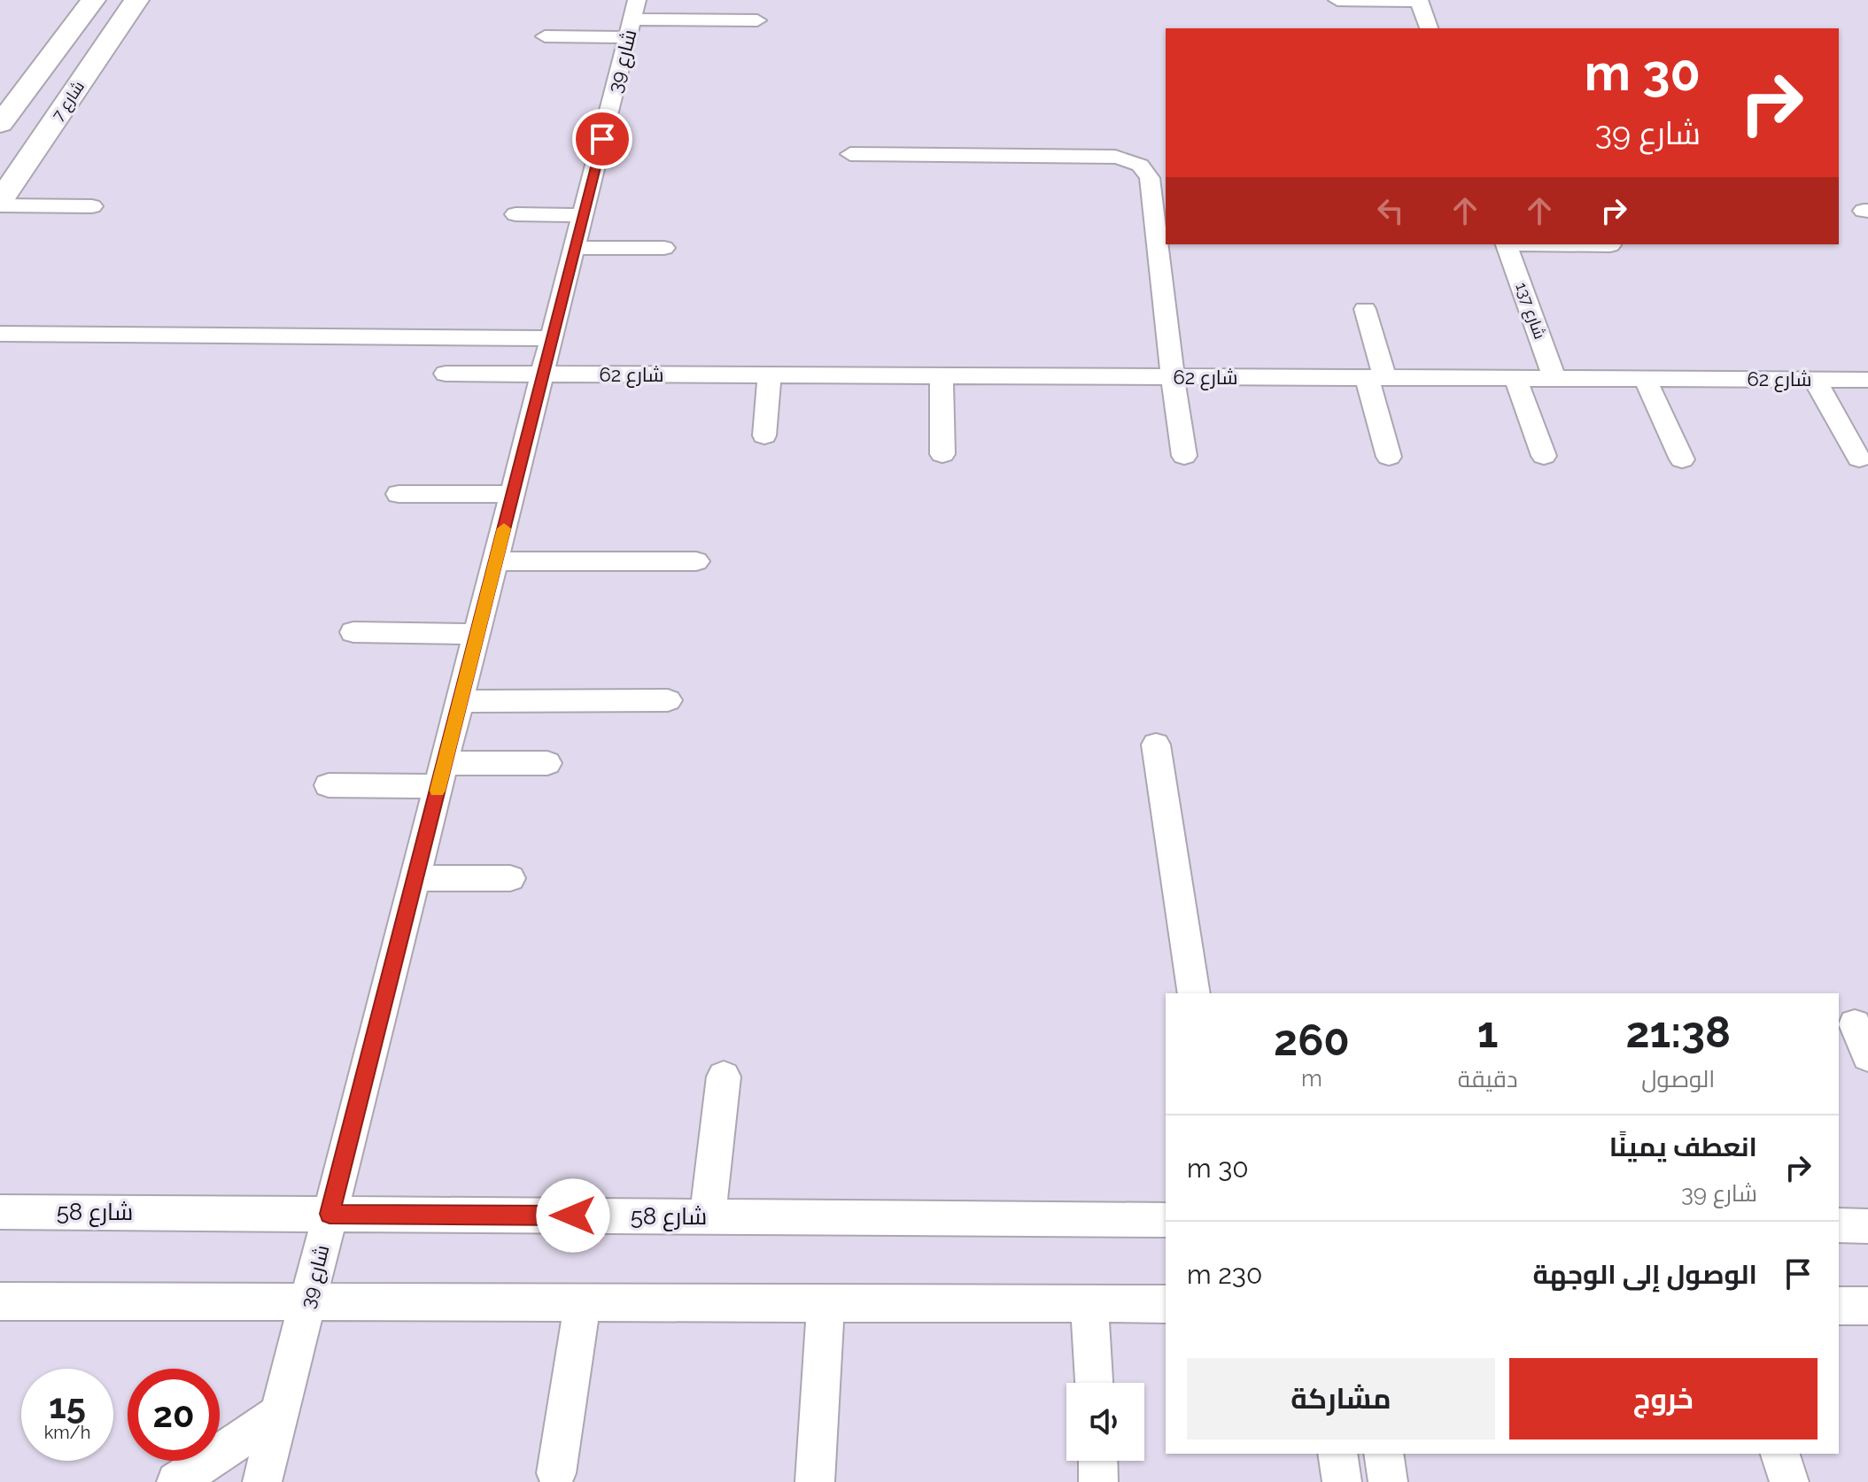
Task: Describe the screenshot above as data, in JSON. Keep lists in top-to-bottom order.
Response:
{
  "streets": {
    "street": ["شارع 7"],
    "lane": [
      "شارع 39",
      "شارع 137",
      "شارع 62",
      "شارع 58"
    ]
  },
  "crossings": [
    ["شارع 39", "شارع 62"],
    ["شارع 39", "شارع 58"],
    ["شارع 137", "شارع 62"]
  ],
  "page": {
    "turn": ["30 m", "شارع 39"],
    "eta": [
      "21:38",
      "الوصول",
      "1",
      "دقيقة",
      "260",
      "m"
    ],
    "list": [
      {
        "name": "انعطف يمينًا",
        "note": "شارع 39",
        "value": "30 m"
      },
      {
        "name": "الوصول إلى الوجهة",
        "value": "230 m"
      }
    ],
    "buttons": ["خروج", "مشاركة"],
    "speed": "15 km/h",
    "limit": "20"
  }
}
